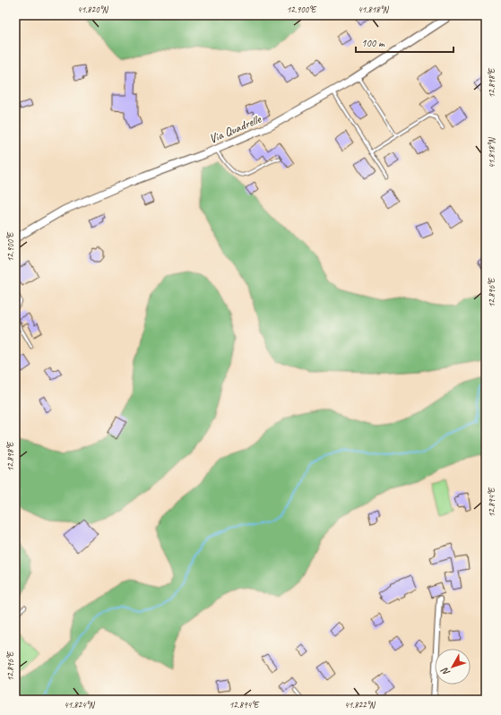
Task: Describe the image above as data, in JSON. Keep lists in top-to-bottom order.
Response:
{
  "streets": {
    "street": ["Via Quadrelle"]
  },
  "scale_bar": "100 m",
  "north": "bottom left",
  "coordinates": [
    "41.820°N",
    "12.900°E",
    "41.818°N",
    "12.898°E",
    "12.896°E",
    "12.894°E",
    "41.824°N",
    "41.822°N"
  ]
}
